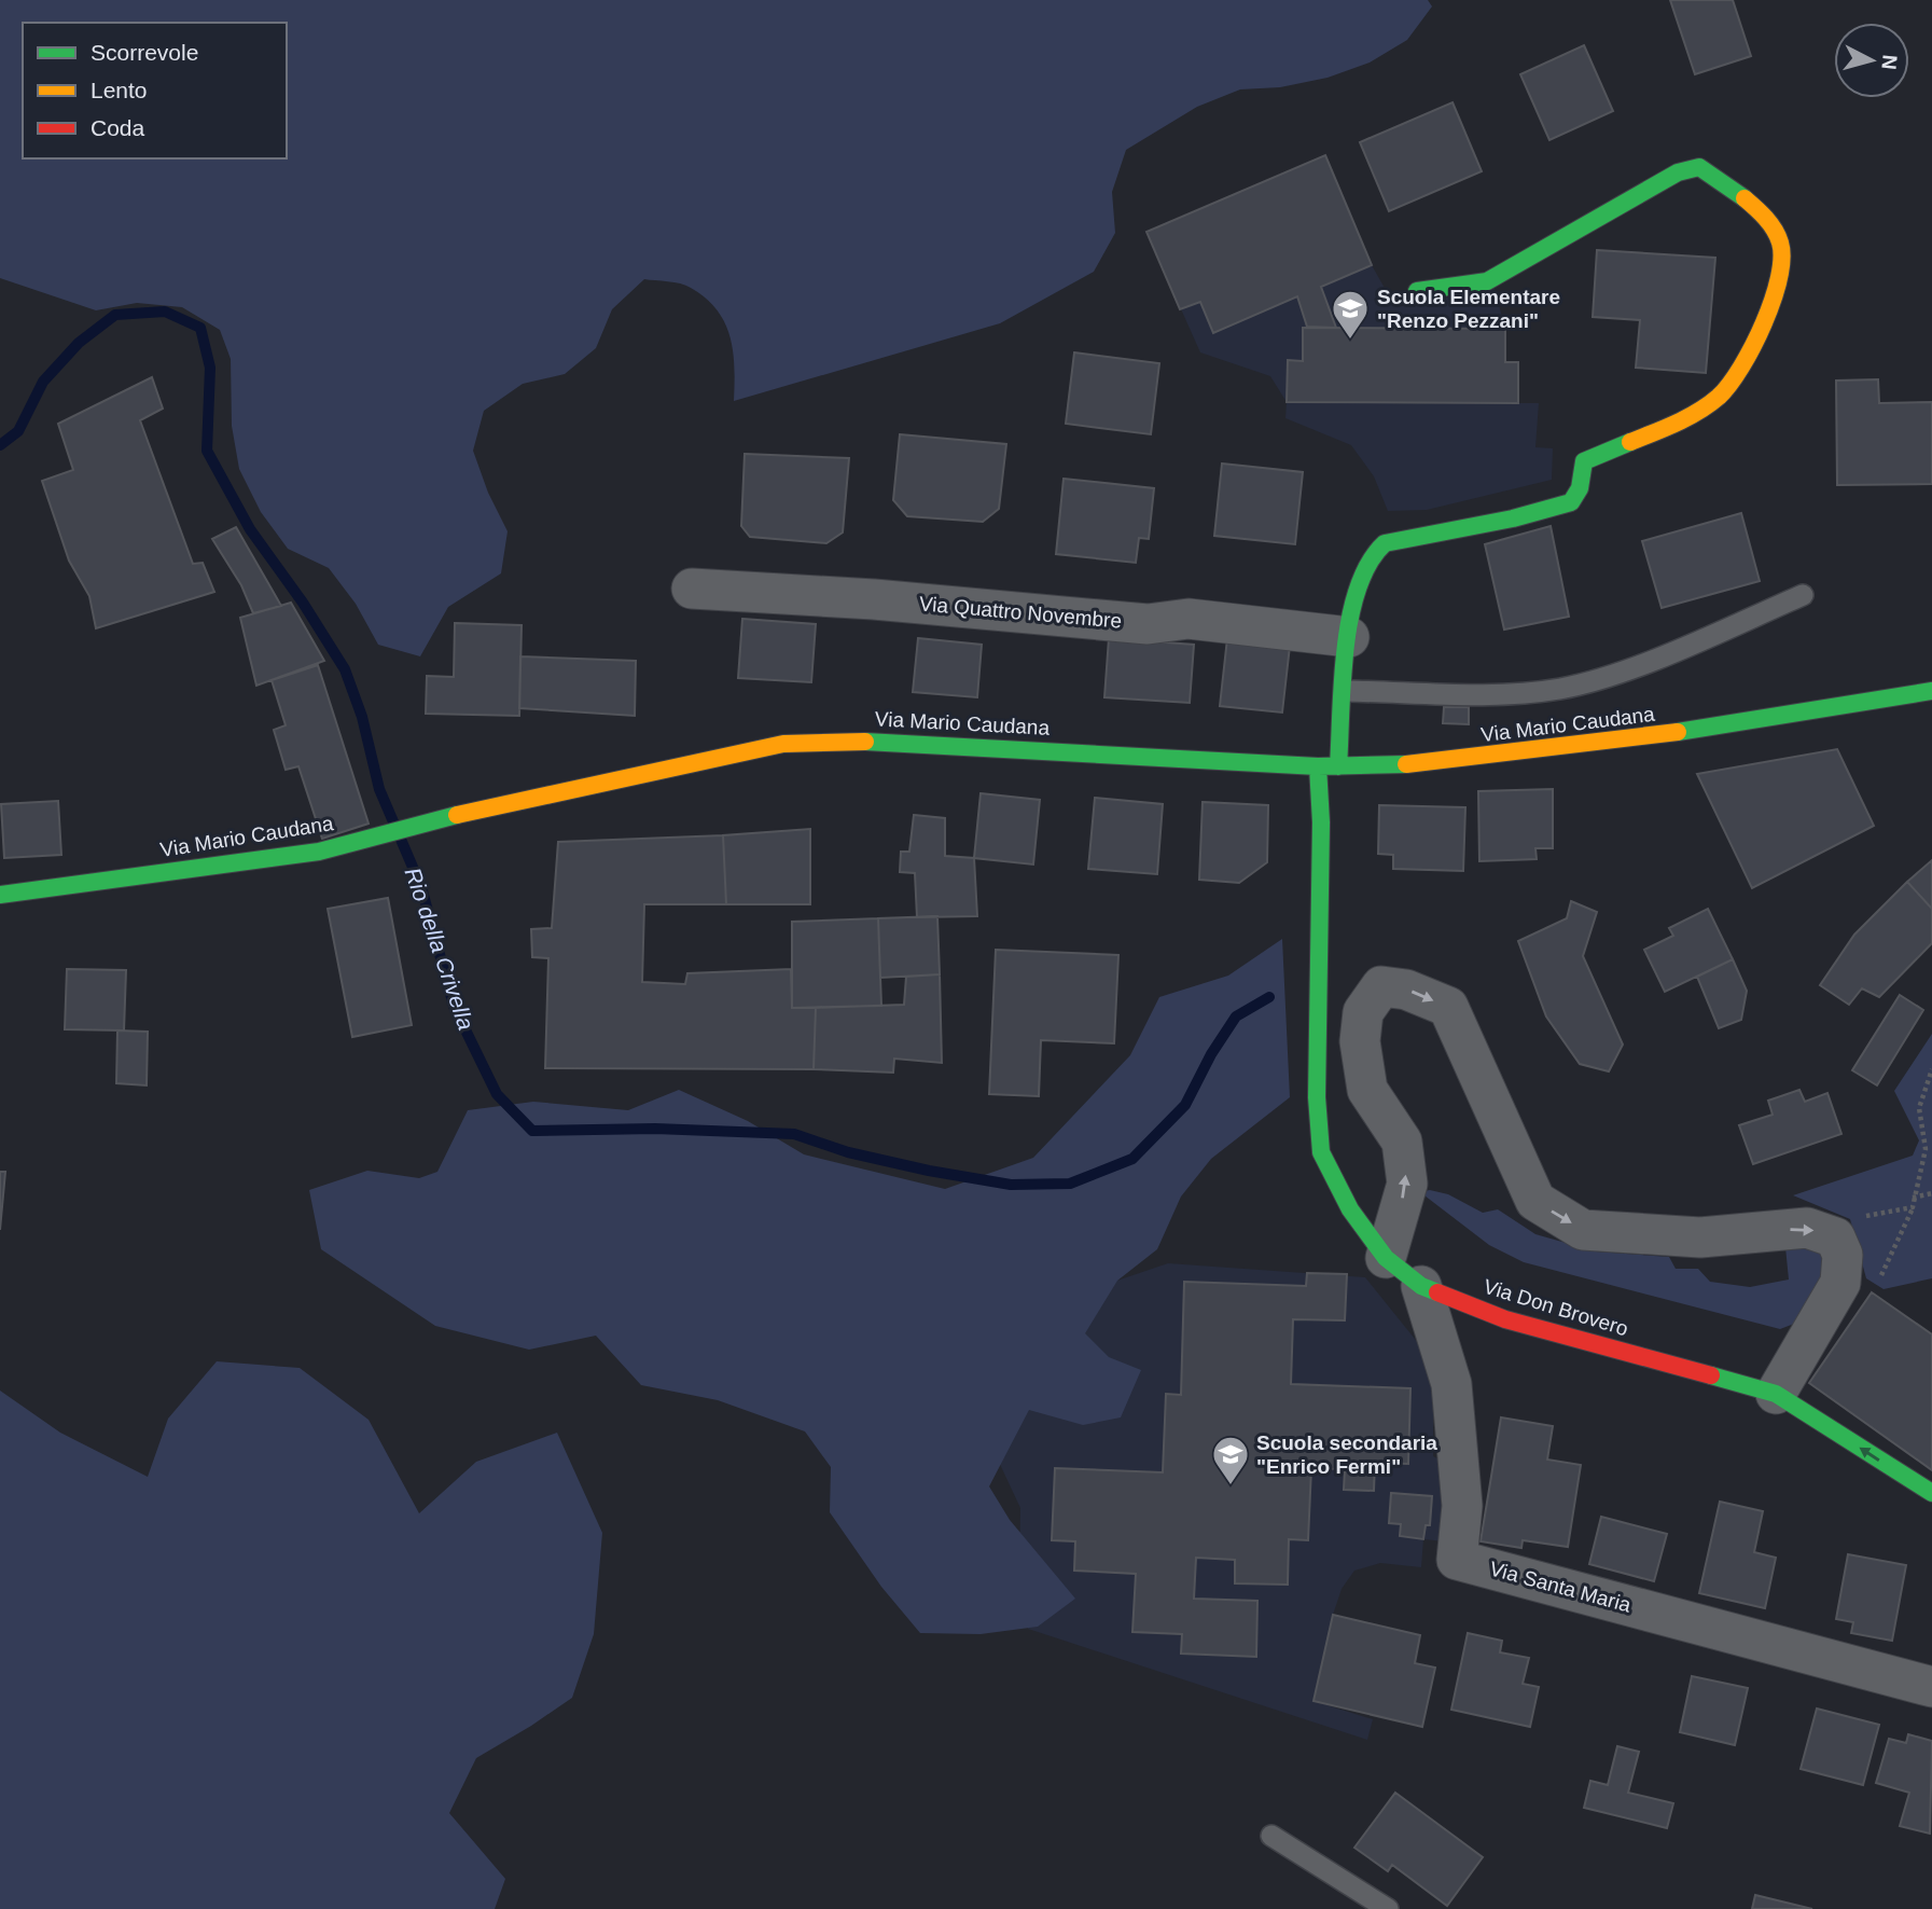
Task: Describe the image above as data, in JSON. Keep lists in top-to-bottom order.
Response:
{
  "streets": {
    "street": [
      "Via Quattro Novembre",
      "Via Mario Caudana",
      "Via Don Brovero",
      "Via Santa Maria"
    ]
  },
  "crossings": [
    ["Via Mario Caudana", "Via Don Brovero"],
    ["Via Don Brovero", "Via Santa Maria"]
  ],
  "water": ["Rio della Crivella"],
  "places": {
    "school or university": ["Scuola Elementare \"Renzo Pezzani\"", "Scuola secondaria \"Enrico Fermi\""]
  },
  "legend": ["Scorrevole", "Lento", "Coda"],
  "north": "right"
}
